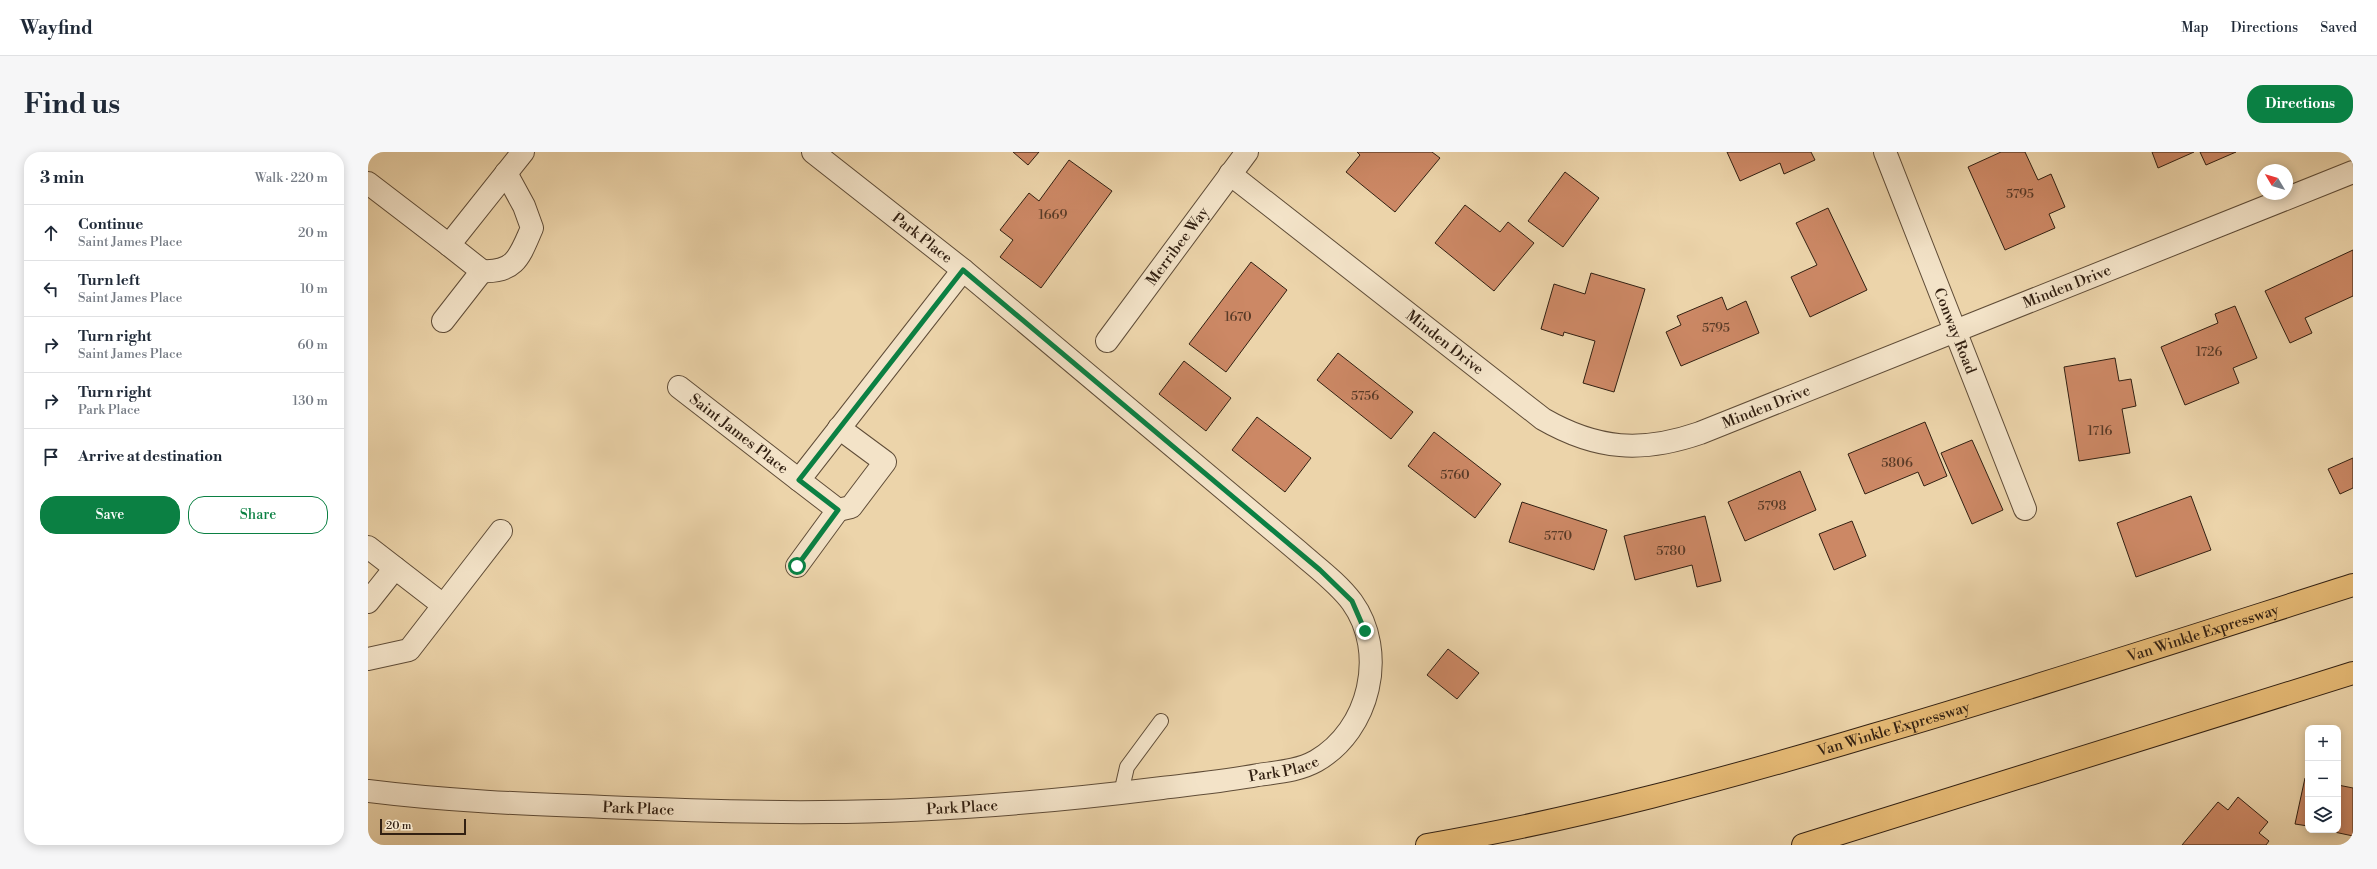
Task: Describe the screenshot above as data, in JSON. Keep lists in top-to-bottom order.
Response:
{
  "streets": {
    "main road": ["Van Winkle Expressway"],
    "street": [
      "Park Place",
      "Merribee Way",
      "Minden Drive",
      "Conway Road",
      "Saint James Place"
    ]
  },
  "crossings": [
    ["Park Place", "Saint James Place"],
    ["Merribee Way", "Minden Drive"],
    ["Minden Drive", "Conway Road"]
  ],
  "house_numbers": [
    "5795",
    "1669",
    "1670",
    "5795",
    "1726",
    "5756",
    "1716",
    "5806",
    "5760",
    "5798",
    "5770",
    "5780"
  ],
  "scale_bar": "20 m",
  "north": "top left",
  "page": {
    "header": "Wayfind",
    "nav": ["Map", "Directions", "Saved"],
    "buttons": [
      "Directions",
      ["Save", "Share"]
    ],
    "title": "Find us",
    "heading": ["3 min", "Walk · 220 m"],
    "list": [
      ["Continue", "Saint James Place", "20 m"],
      ["Turn left", "Saint James Place", "10 m"],
      ["Turn right", "Saint James Place", "60 m"],
      ["Turn right", "Park Place", "130 m"],
      "Arrive at destination"
    ],
    "map_buttons": ["+", "−"],
    "scale": "20 m"
  }
}
